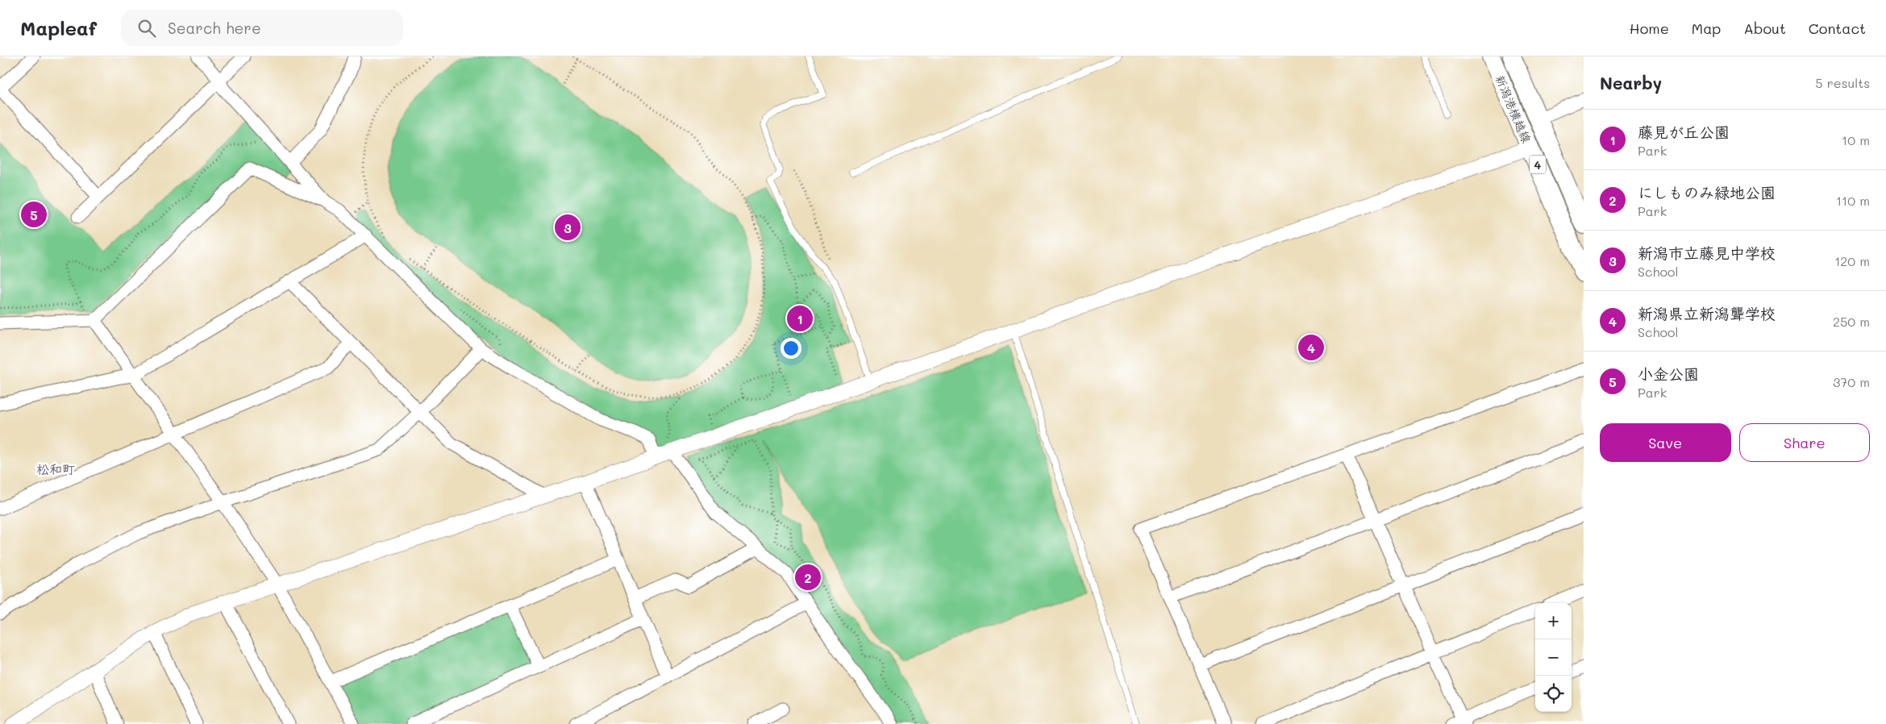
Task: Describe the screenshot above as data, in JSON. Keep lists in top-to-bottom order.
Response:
{
  "streets": {
    "main road": ["新潟港横越線", "4"]
  },
  "districts": ["松和町"],
  "page": {
    "header": "Mapleaf",
    "search": "Search here",
    "nav": [
      "Home",
      "Map",
      "About",
      "Contact"
    ],
    "heading": ["Nearby", "5 results"],
    "list": [
      {
        "mark": "1",
        "name": "藤見が丘公園",
        "note": "Park",
        "value": "10 m"
      },
      {
        "mark": "2",
        "name": "にしものみ緑地公園",
        "note": "Park",
        "value": "110 m"
      },
      {
        "mark": "3",
        "name": "新潟市立藤見中学校",
        "note": "School",
        "value": "120 m"
      },
      {
        "mark": "4",
        "name": "新潟県立新潟聾学校",
        "note": "School",
        "value": "250 m"
      },
      {
        "mark": "5",
        "name": "小金公園",
        "note": "Park",
        "value": "370 m"
      }
    ],
    "pins": [
      "5",
      "3",
      "1",
      "4",
      "2"
    ],
    "buttons": ["Save", "Share"],
    "map_buttons": ["+", "−"]
  }
}
